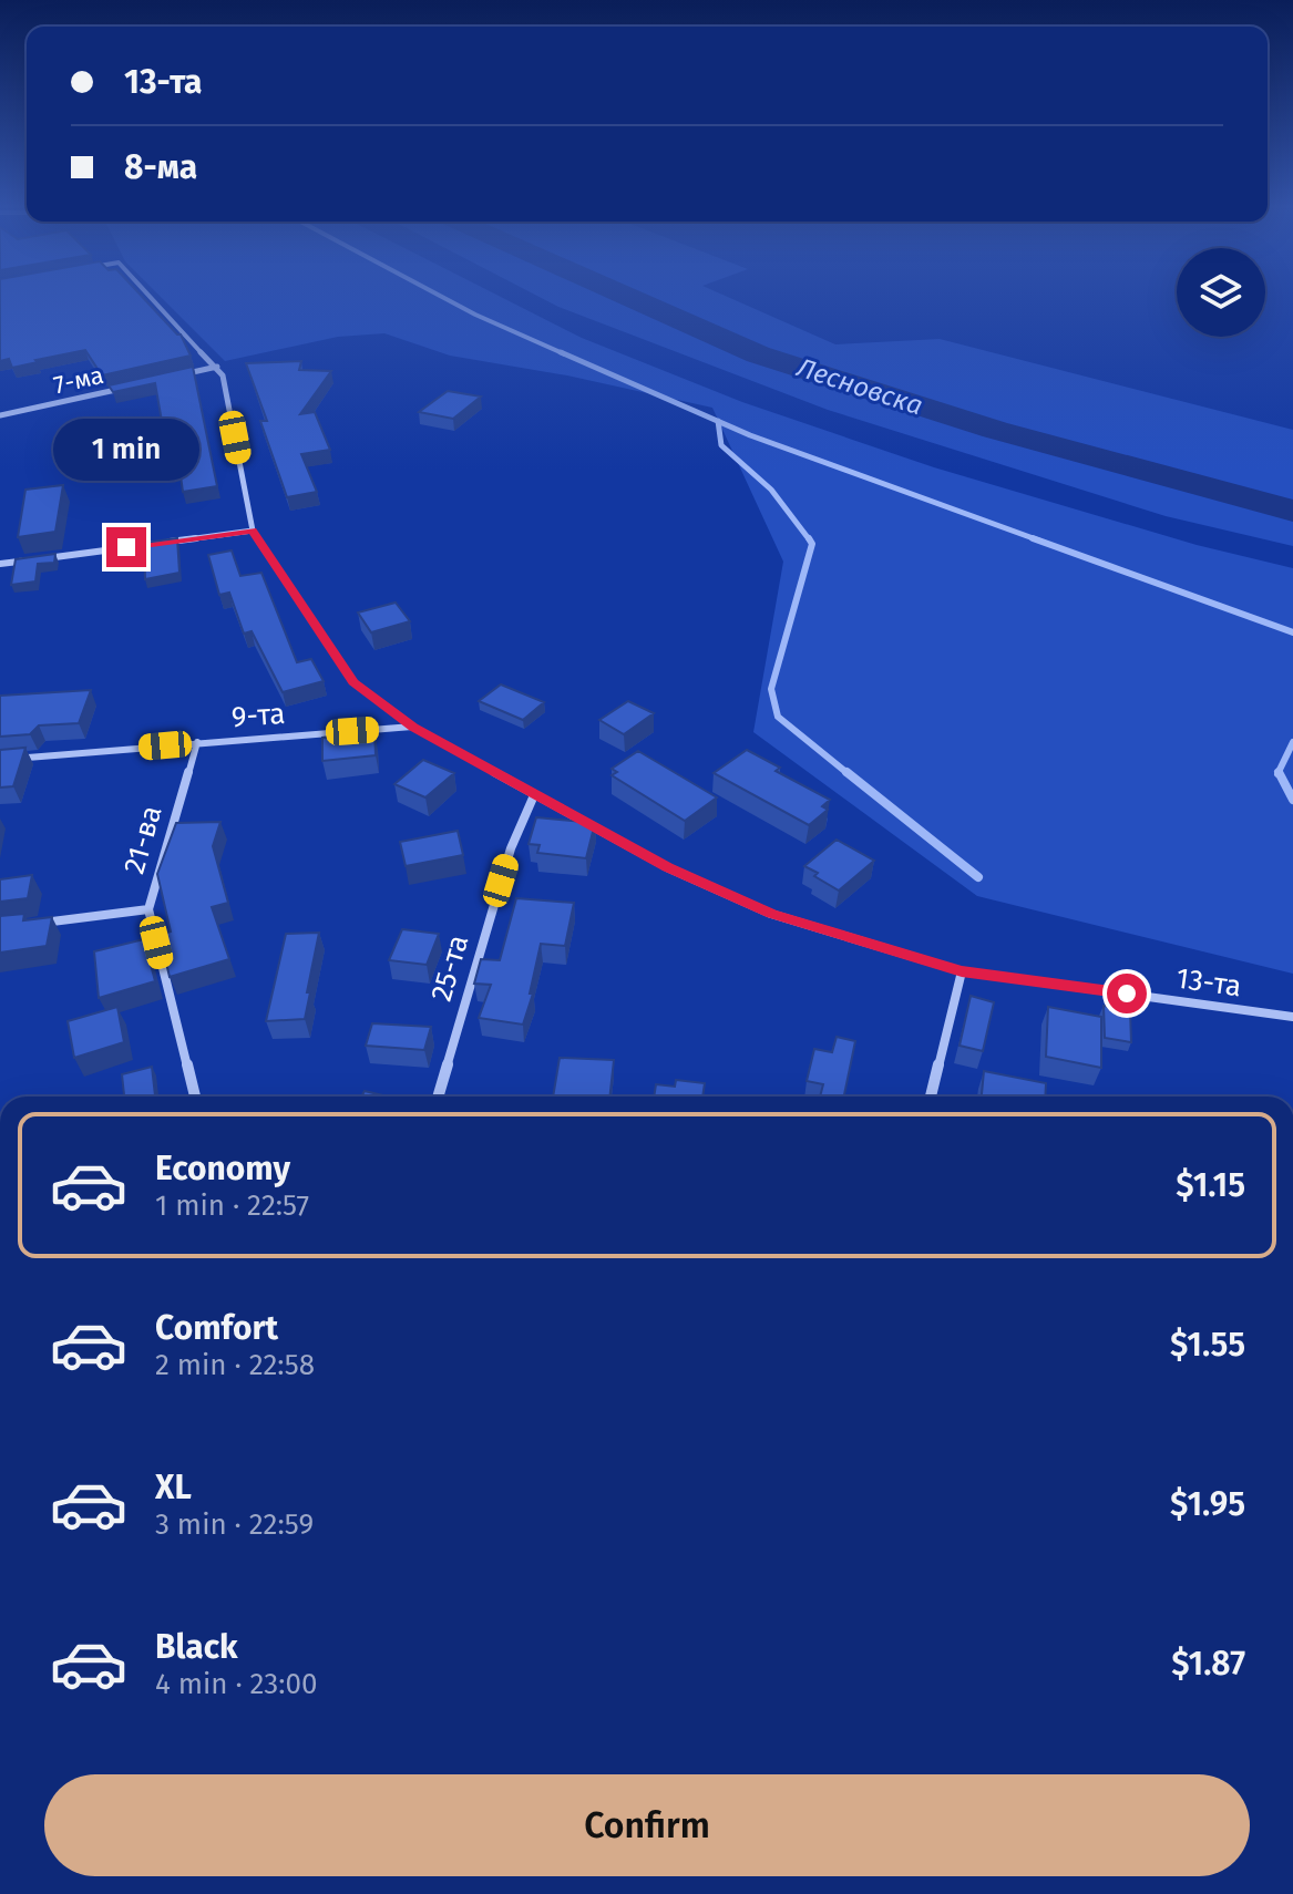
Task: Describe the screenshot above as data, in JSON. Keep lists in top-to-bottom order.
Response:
{
  "streets": {
    "street": [
      "7-ма",
      "9-та",
      "21-ва",
      "25-та",
      "13-та"
    ]
  },
  "crossings": [
    ["9-та", "21-ва"],
    ["9-та", "13-та"],
    ["25-та", "13-та"]
  ],
  "water": ["Лесновска"],
  "page": {
    "banner": ["13-та", "8-ма"],
    "bubble": "1 min",
    "list": [
      {
        "name": "Economy",
        "note": "1 min · 22:57",
        "value": "$1.15"
      },
      {
        "name": "Comfort",
        "note": "2 min · 22:58",
        "value": "$1.55"
      },
      {
        "name": "XL",
        "note": "3 min · 22:59",
        "value": "$1.95"
      },
      {
        "name": "Black",
        "note": "4 min · 23:00",
        "value": "$1.87"
      }
    ],
    "buttons": "Confirm"
  }
}
